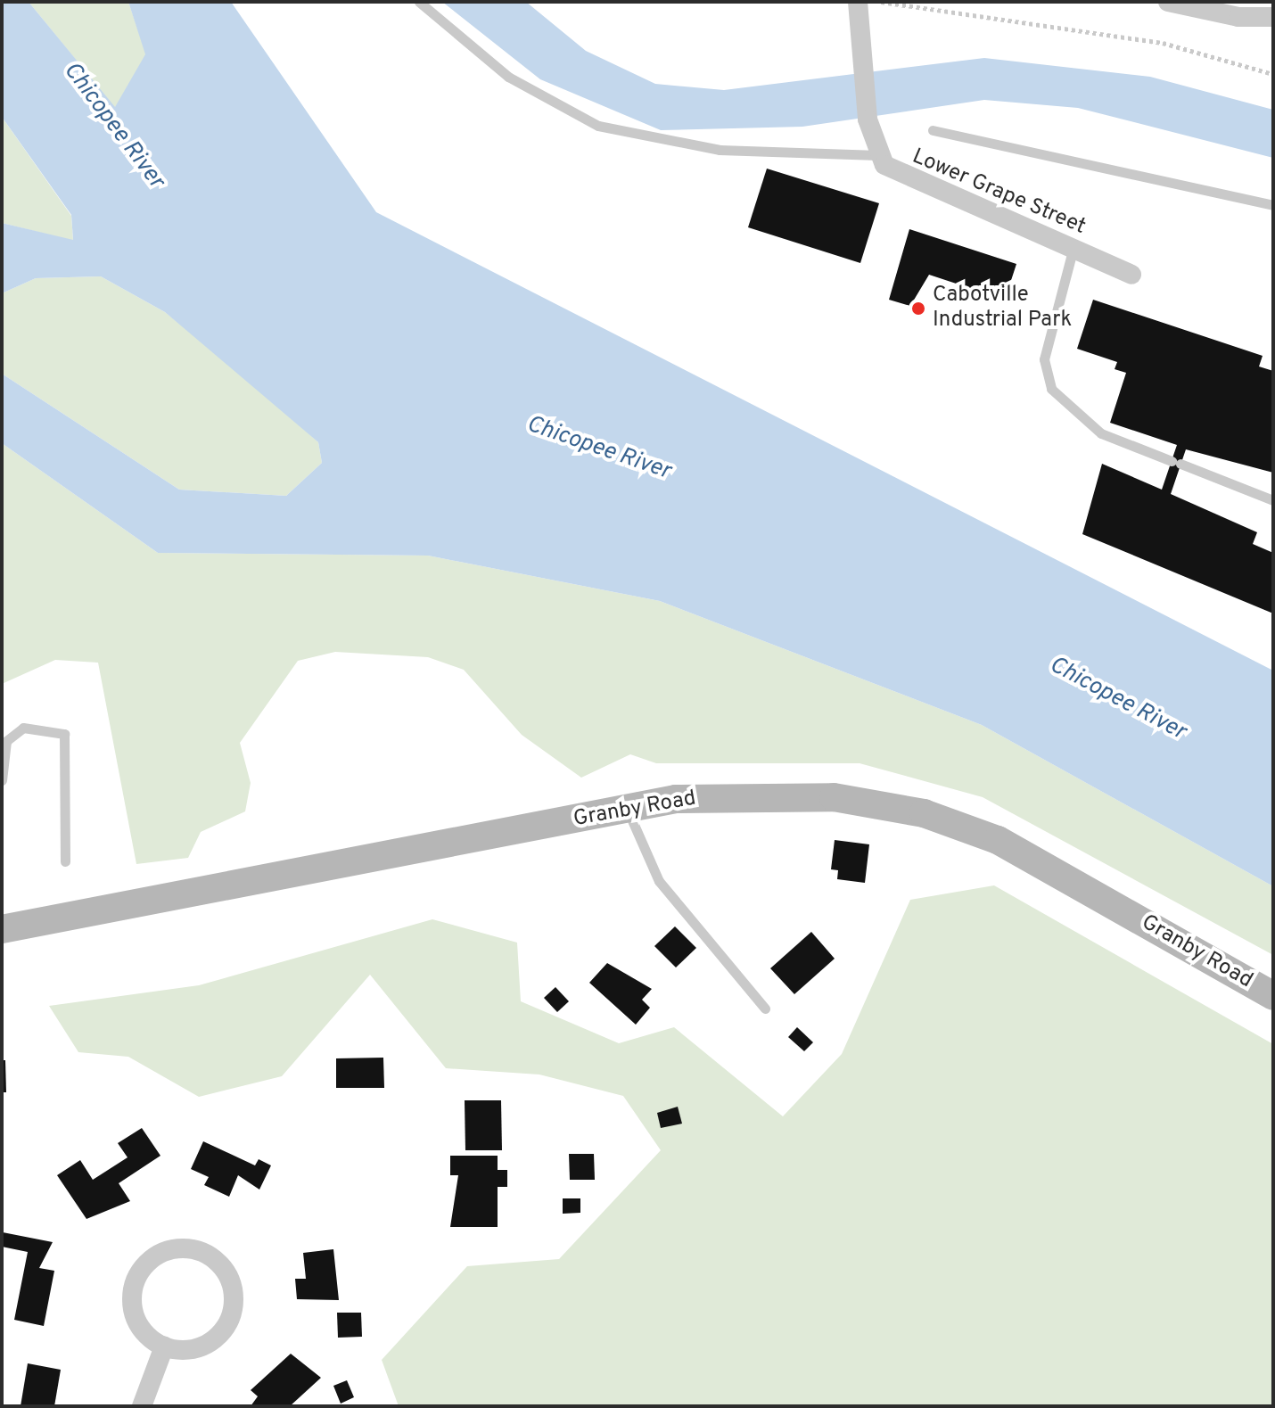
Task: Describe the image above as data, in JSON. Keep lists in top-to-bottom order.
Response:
{
  "streets": {
    "main road": ["Granby Road"],
    "street": ["Lower Grape Street"]
  },
  "water": ["Chicopee River"],
  "places": ["Cabotville Industrial Park"]
}
